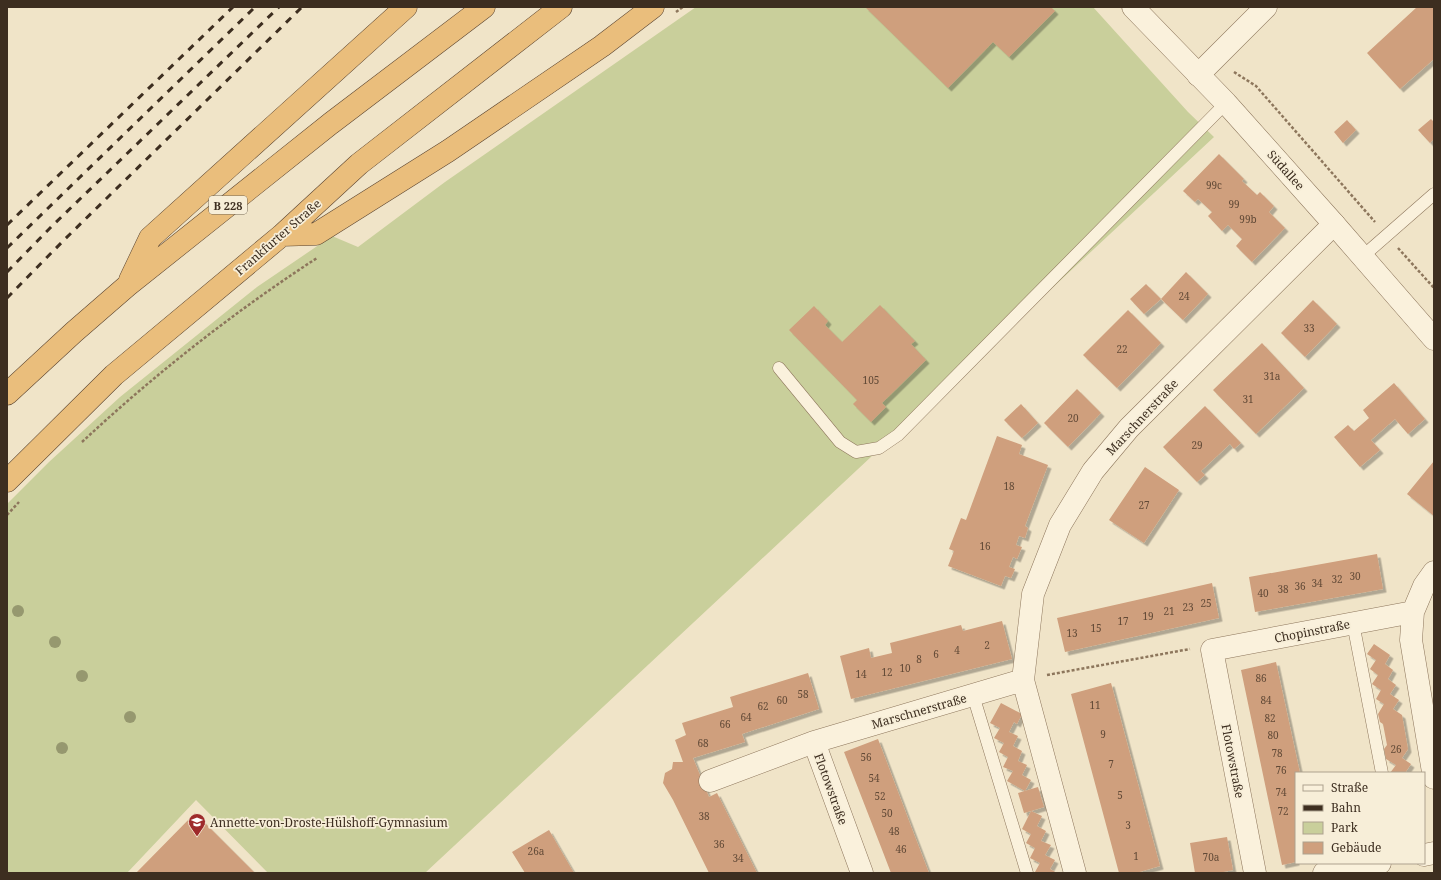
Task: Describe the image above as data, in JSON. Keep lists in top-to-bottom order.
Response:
{
  "streets": {
    "highway": ["B 228", "Frankfurter Straße"],
    "street": [
      "Südallee",
      "Marschnerstraße",
      "Chopinstraße",
      "Flotowstraße"
    ]
  },
  "crossings": [
    ["Südallee", "Marschnerstraße"],
    ["Marschnerstraße", "Flotowstraße"],
    ["Chopinstraße", "Flotowstraße"]
  ],
  "places": {
    "school or university": ["Annette-von-Droste-Hülshoff-Gymnasium"]
  },
  "house_numbers": [
    "99c",
    "99",
    "99b",
    "24",
    "33",
    "22",
    "31a",
    "105",
    "31",
    "20",
    "29",
    "18",
    "27",
    "16",
    "30",
    "32",
    "34",
    "36",
    "38",
    "40",
    "25",
    "23",
    "21",
    "19",
    "17",
    "15",
    "13",
    "2",
    "4",
    "6",
    "8",
    "10",
    "12",
    "14",
    "86",
    "58",
    "60",
    "84",
    "11",
    "62",
    "64",
    "82",
    "66",
    "9",
    "80",
    "68",
    "26",
    "78",
    "56",
    "7",
    "76",
    "54",
    "74",
    "5",
    "52",
    "72",
    "50",
    "38",
    "3",
    "48",
    "36",
    "46",
    "26a",
    "1",
    "70a",
    "34"
  ],
  "legend": [
    "Straße",
    "Bahn",
    "Park",
    "Gebäude"
  ]
}
